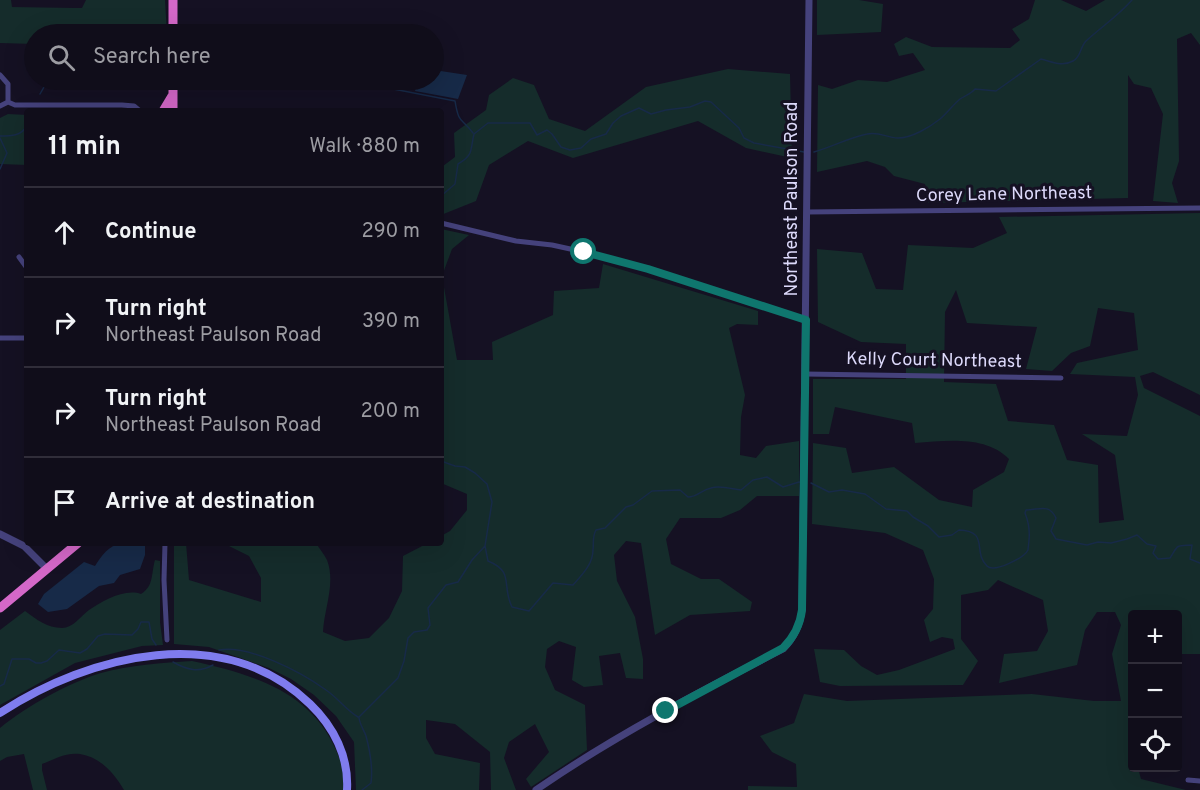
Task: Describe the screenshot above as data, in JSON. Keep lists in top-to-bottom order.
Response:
{
  "streets": {
    "street": ["Corey Lane Northeast", "Northeast Paulson Road", "Kelly Court Northeast"]
  },
  "crossings": [
    ["Corey Lane Northeast", "Northeast Paulson Road"],
    ["Northeast Paulson Road", "Kelly Court Northeast"]
  ],
  "page": {
    "search": "Search here",
    "heading": ["11 min", "Walk · 880 m"],
    "list": [
      ["Continue", "290 m"],
      ["Turn right", "Northeast Paulson Road", "390 m"],
      ["Turn right", "Northeast Paulson Road", "200 m"],
      "Arrive at destination"
    ],
    "map_buttons": ["+", "−"]
  }
}
